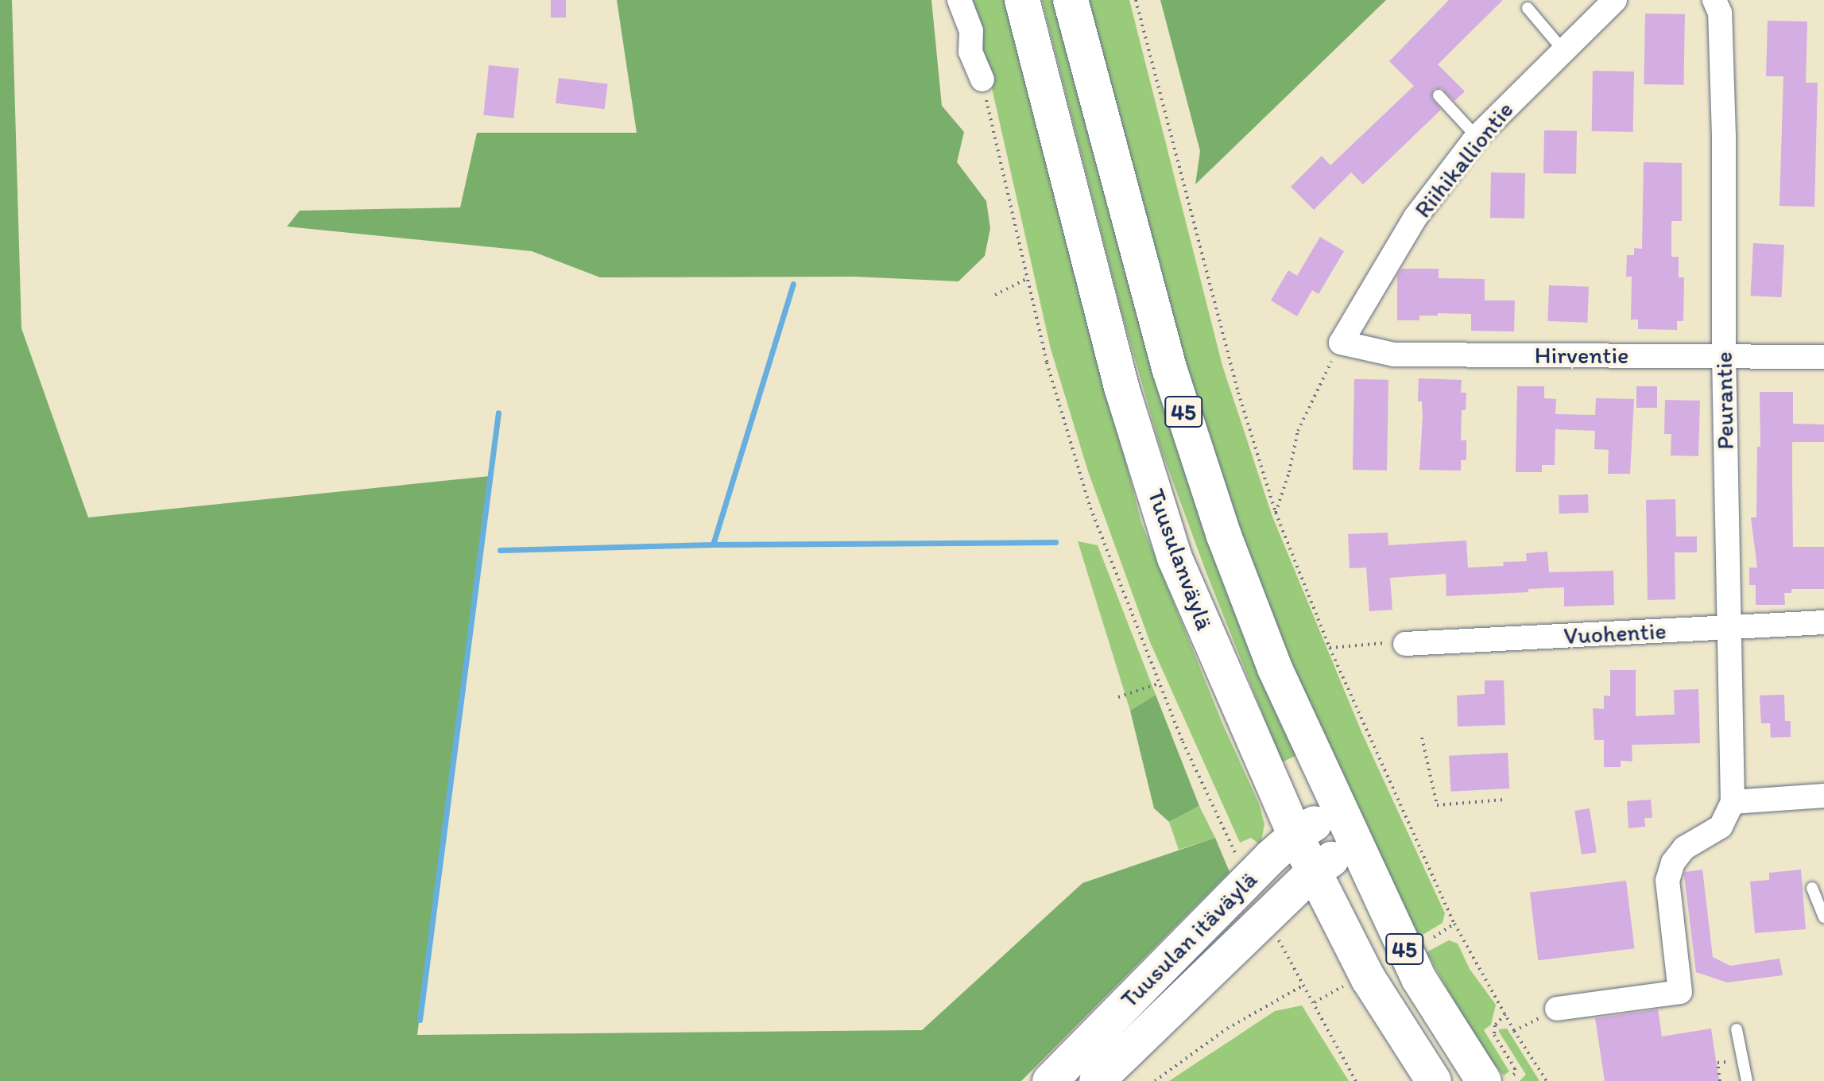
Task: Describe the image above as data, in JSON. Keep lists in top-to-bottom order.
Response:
{
  "streets": {
    "main road": ["45", "Tuusulanväylä", "Tuusulan itäväylä"],
    "street": [
      "Riihikalliontie",
      "Hirventie",
      "Peurantie",
      "Vuohentie"
    ]
  },
  "crossings": [
    ["Riihikalliontie", "Hirventie"],
    ["Hirventie", "Peurantie"],
    ["Peurantie", "Vuohentie"],
    ["Tuusulanväylä", "Tuusulan itäväylä"]
  ]
}
